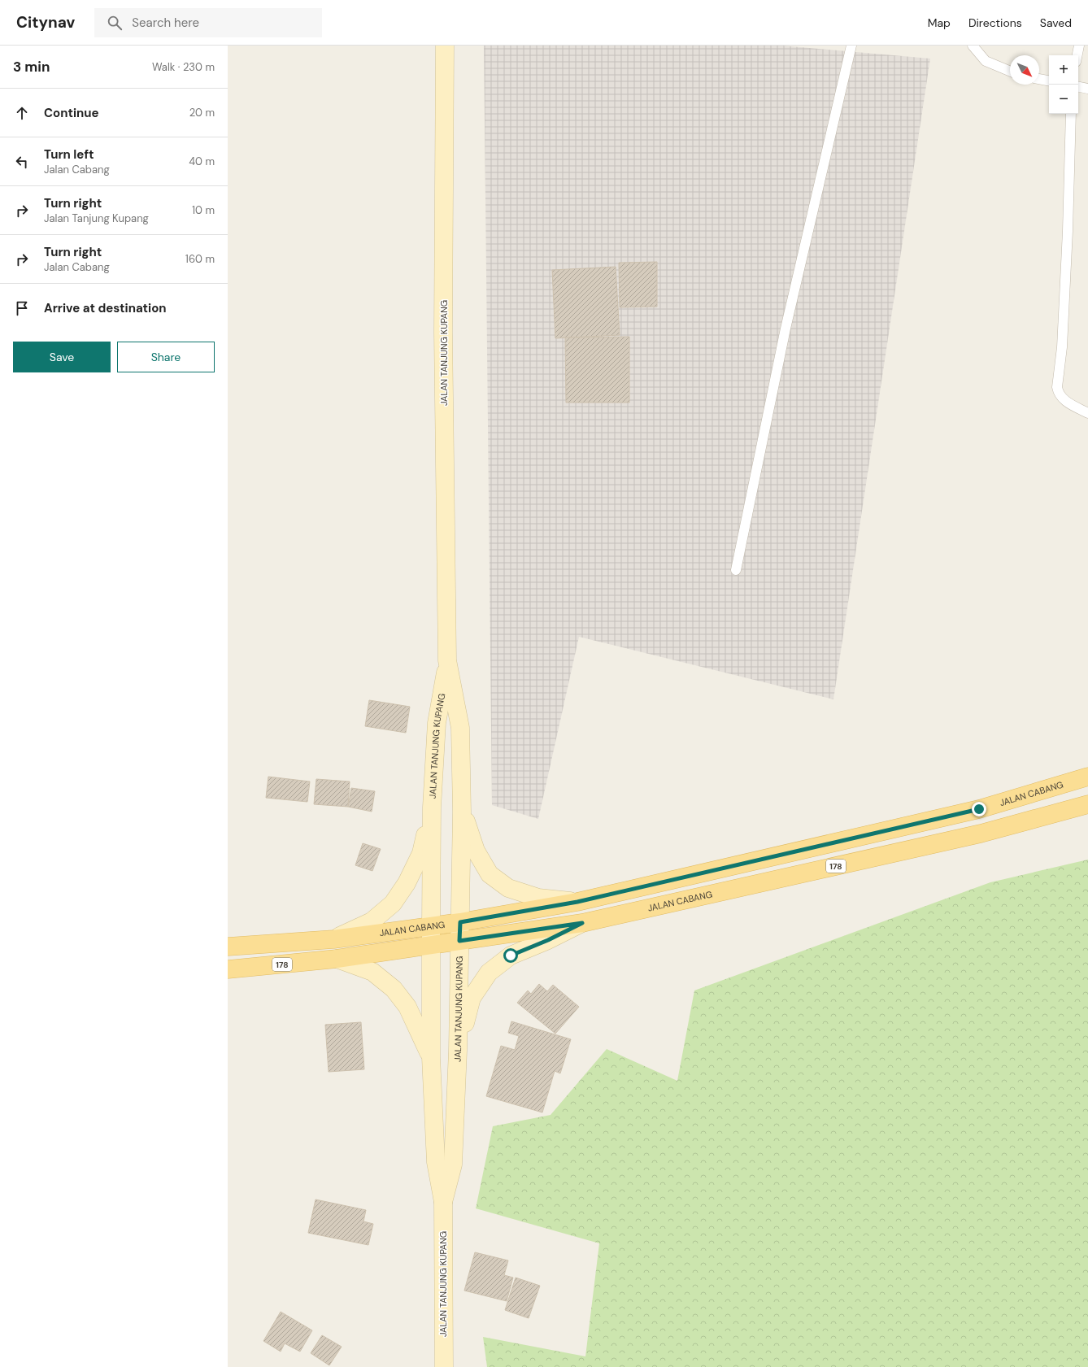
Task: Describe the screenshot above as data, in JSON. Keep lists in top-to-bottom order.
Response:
{
  "streets": {
    "main road": ["JALAN TANJUNG KUPANG", "JALAN CABANG", "178"]
  },
  "crossings": [
    ["JALAN TANJUNG KUPANG", "JALAN CABANG"]
  ],
  "north": "bottom right",
  "page": {
    "header": "Citynav",
    "search": "Search here",
    "nav": ["Map", "Directions", "Saved"],
    "heading": ["3 min", "Walk · 230 m"],
    "map_buttons": ["+", "−"],
    "list": [
      ["Continue", "20 m"],
      ["Turn left", "Jalan Cabang", "40 m"],
      ["Turn right", "Jalan Tanjung Kupang", "10 m"],
      ["Turn right", "Jalan Cabang", "160 m"],
      "Arrive at destination"
    ],
    "buttons": ["Save", "Share"]
  }
}
